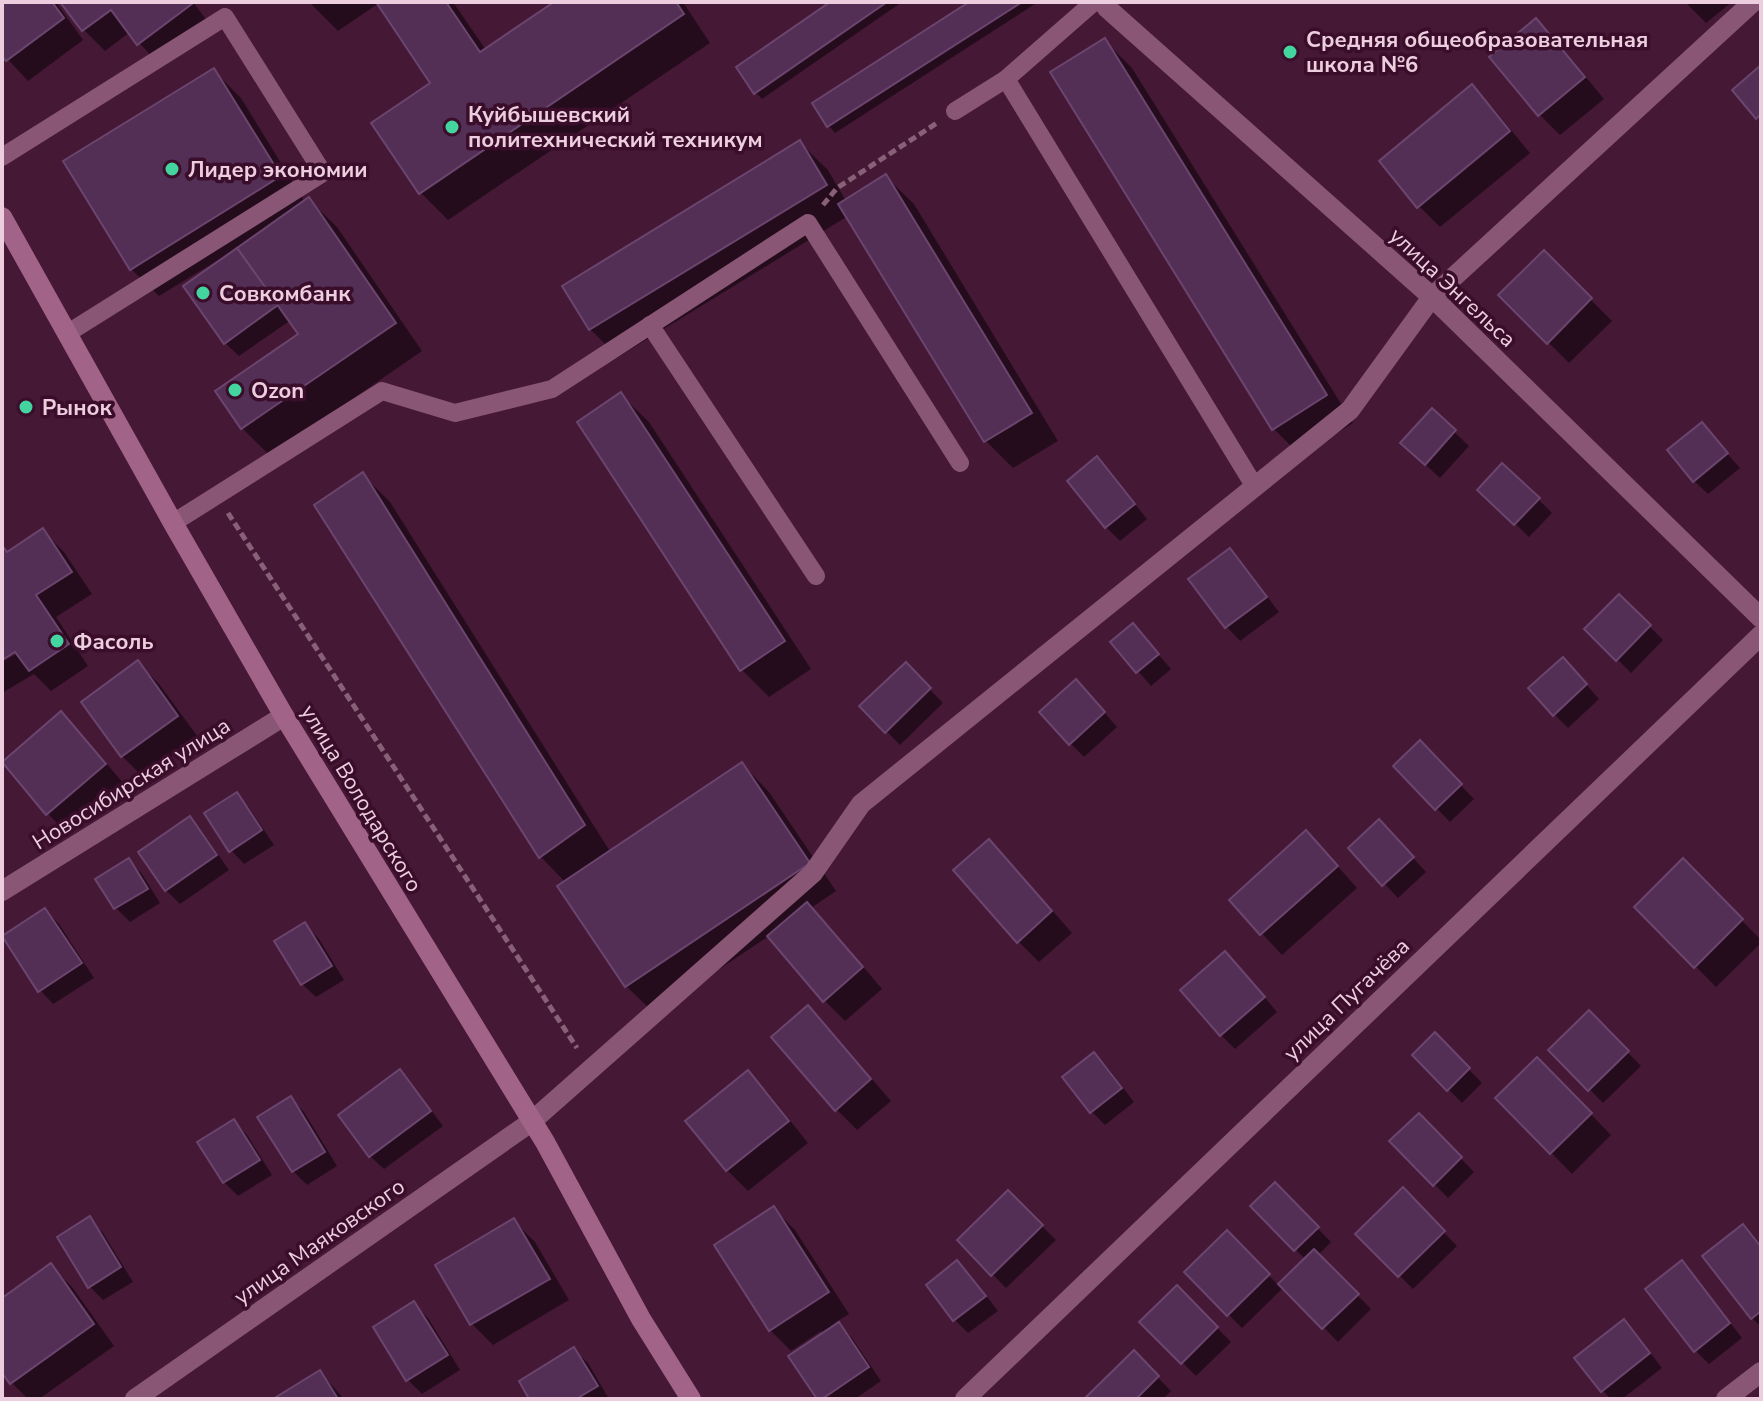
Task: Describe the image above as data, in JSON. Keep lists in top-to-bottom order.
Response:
{
  "streets": {
    "main road": ["улица Володарского"],
    "street": [
      "улица Энгельса",
      "Новосибирская улица",
      "улица Пугачёва",
      "улица Маяковского"
    ]
  },
  "crossings": [
    ["улица Энгельса", "улица Маяковского"],
    ["Новосибирская улица", "улица Володарского"],
    ["улица Володарского", "улица Маяковского"]
  ],
  "places": [
    "Средняя общеобразовательная школа №6",
    "Куйбышевский политехнический техникум",
    "Лидер экономии",
    "Совкомбанк",
    "Ozon",
    "Рынок",
    "Фасоль"
  ]
}
